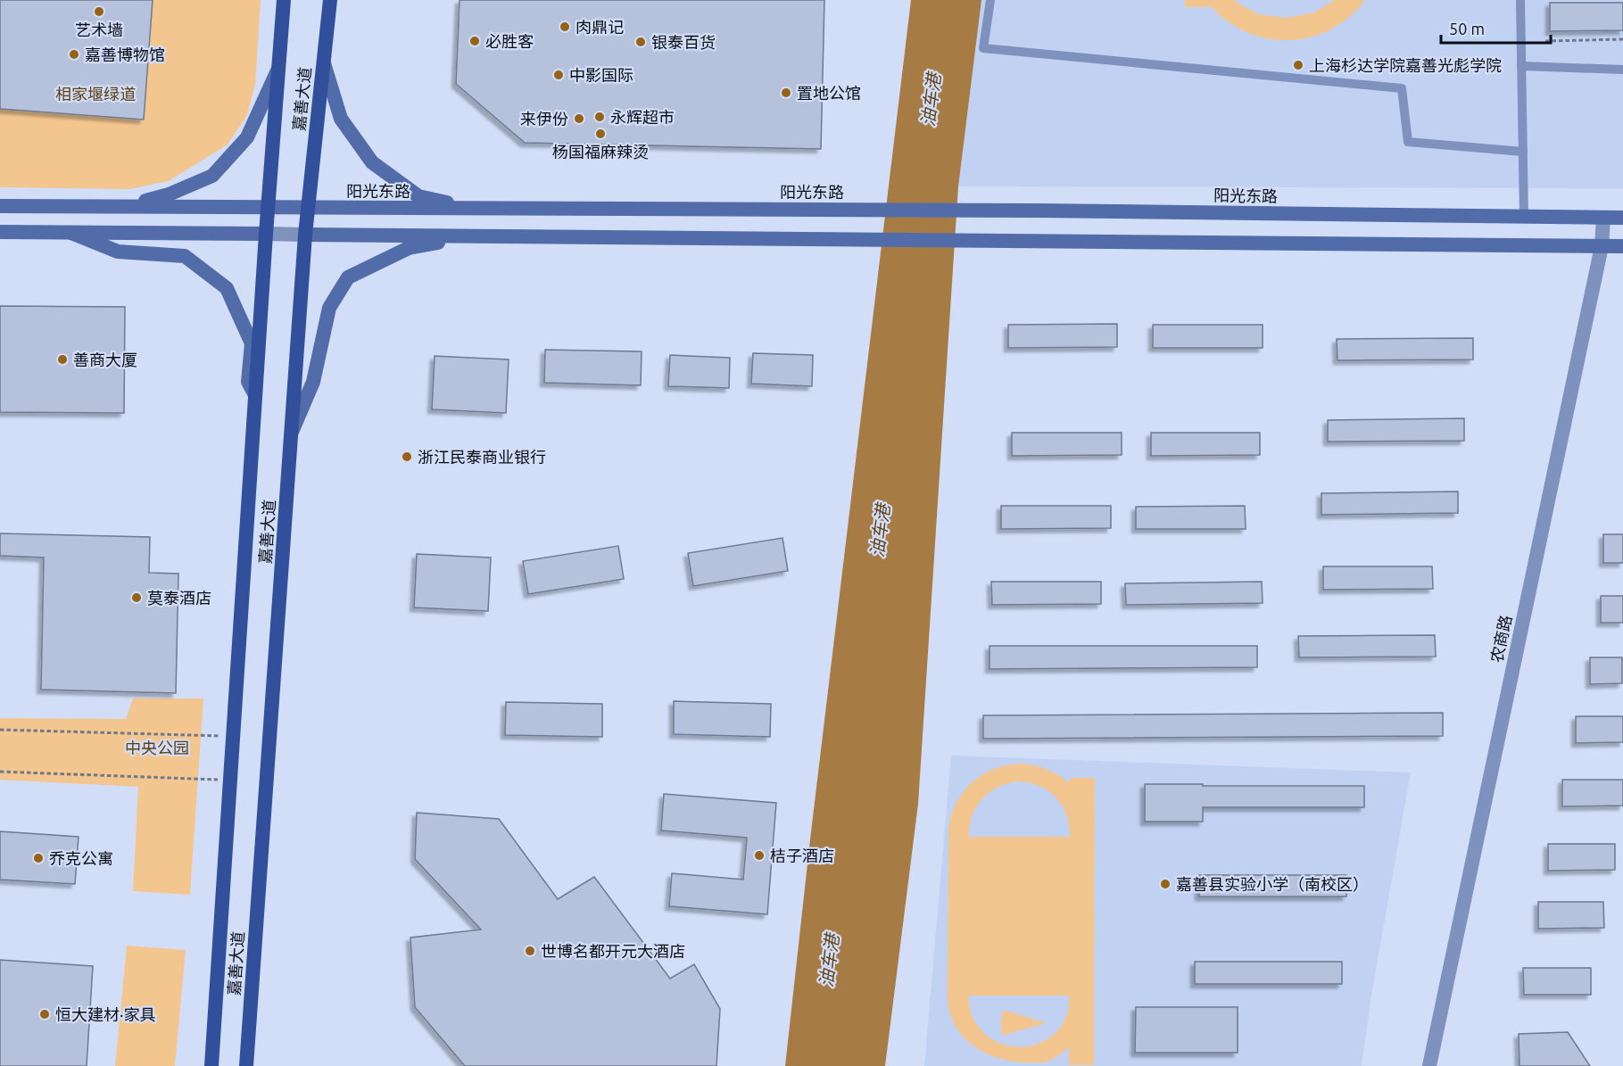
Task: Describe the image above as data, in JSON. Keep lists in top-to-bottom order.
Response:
{
  "streets": {
    "main road": ["嘉善大道", "阳光东路"],
    "street": ["农商路"]
  },
  "crossings": [
    ["嘉善大道", "阳光东路"],
    ["阳光东路", "农商路"]
  ],
  "water": ["油车港"],
  "parks": ["相家堰绿道", "中央公园"],
  "places": [
    "艺术墙",
    "肉鼎记",
    "必胜客",
    "银泰百货",
    "嘉善博物馆",
    "上海杉达学院嘉善光彪学院",
    "中影国际",
    "置地公馆",
    "永辉超市",
    "来伊份",
    "杨国福麻辣烫",
    "善商大厦",
    "浙江民泰商业银行",
    "莫泰酒店",
    "桔子酒店",
    "乔克公寓",
    "嘉善县实验小学（南校区）",
    "世博名都开元大酒店",
    "恒大建材·家具"
  ],
  "scale_bar": "50 m"
}
